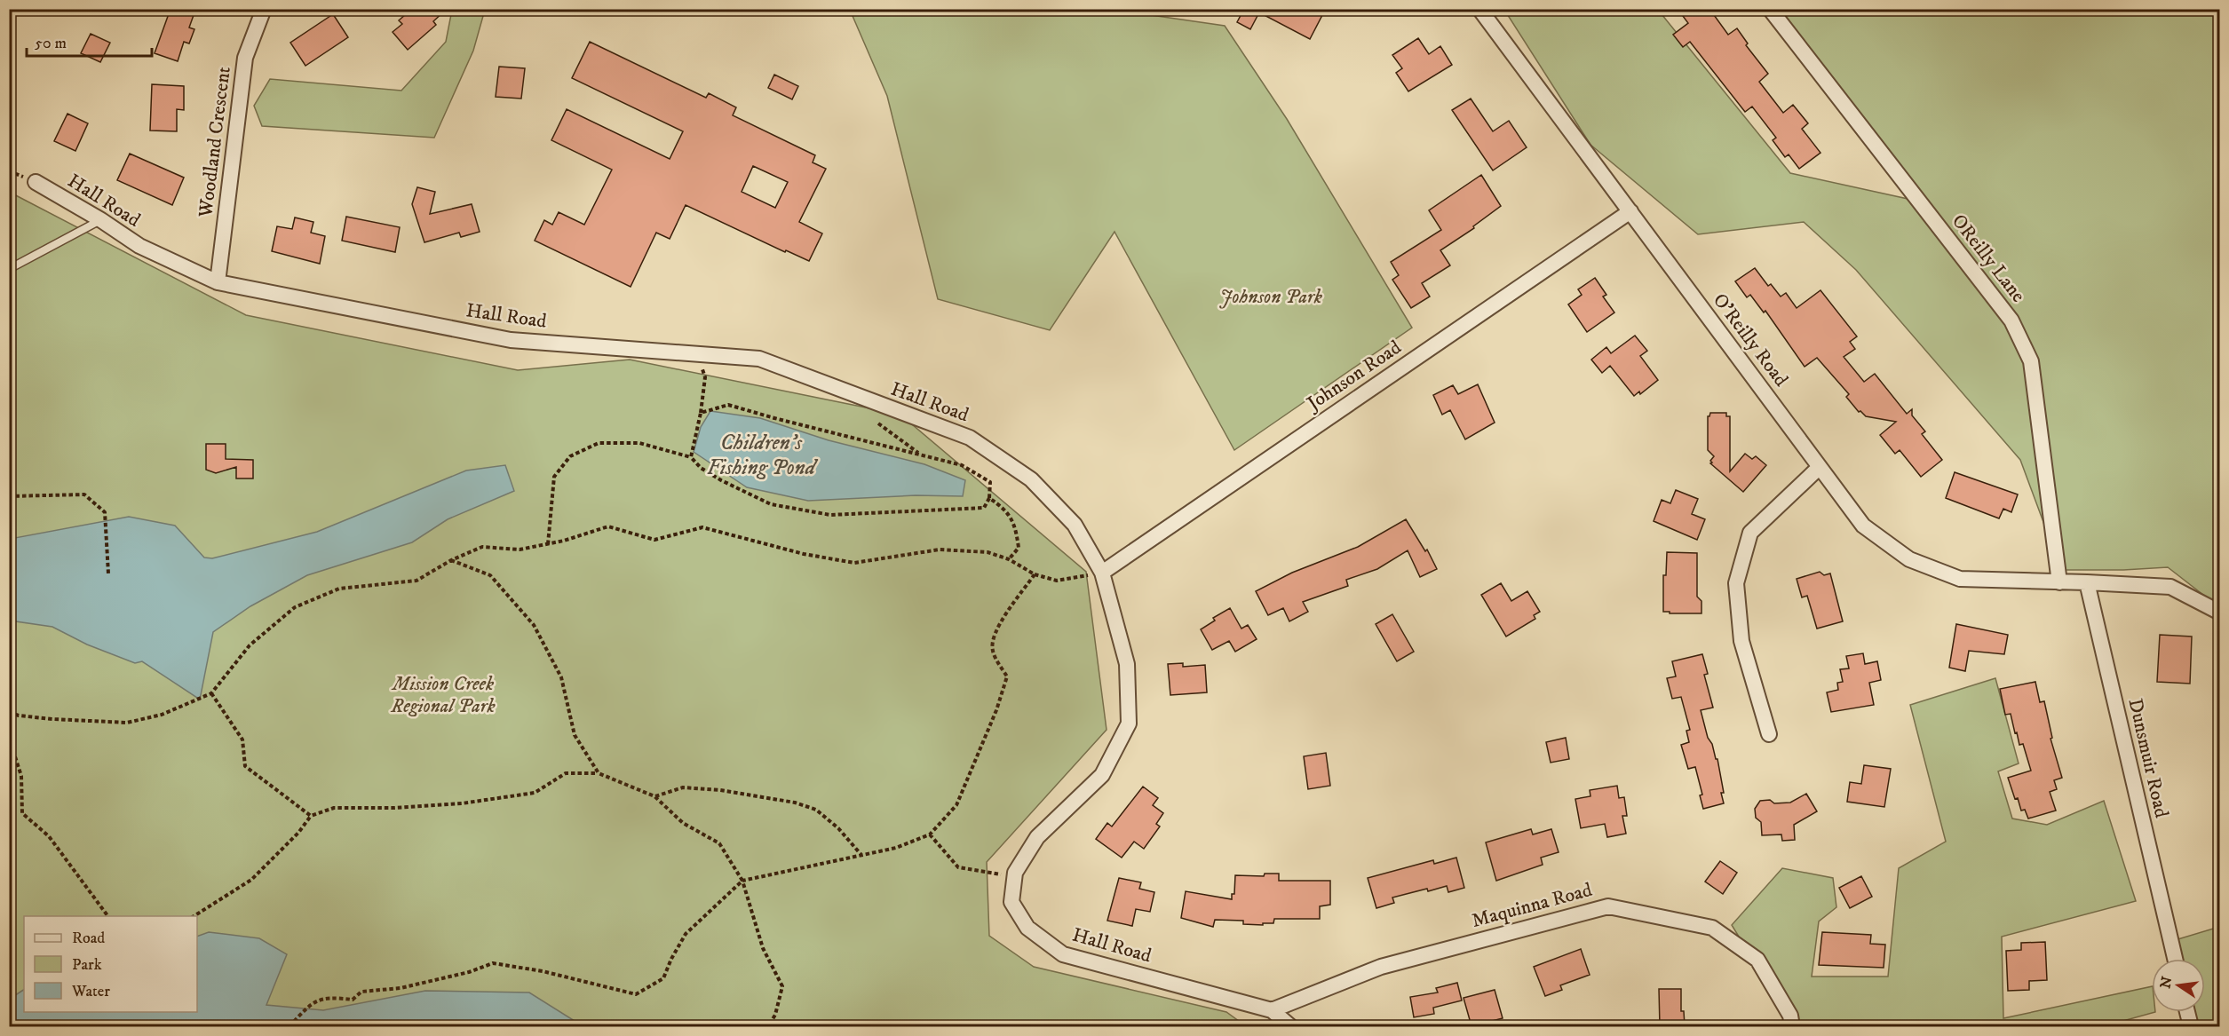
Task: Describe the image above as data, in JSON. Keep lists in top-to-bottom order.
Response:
{
  "streets": {
    "street": [
      "Woodland Crescent",
      "Hall Road",
      "OReilly Lane",
      "O'Reilly Road",
      "Johnson Road",
      "Dunsmuir Road",
      "Maquinna Road"
    ]
  },
  "crossings": [
    ["Woodland Crescent", "Hall Road"],
    ["Hall Road", "Johnson Road"],
    ["Hall Road", "Maquinna Road"],
    ["OReilly Lane", "O'Reilly Road"],
    ["O'Reilly Road", "Johnson Road"]
  ],
  "water": ["Children's Fishing Pond"],
  "parks": ["Johnson Park", "Mission Creek Regional Park"],
  "legend": ["Road", "Park", "Water"],
  "scale_bar": "50 m",
  "north": "left"
}
